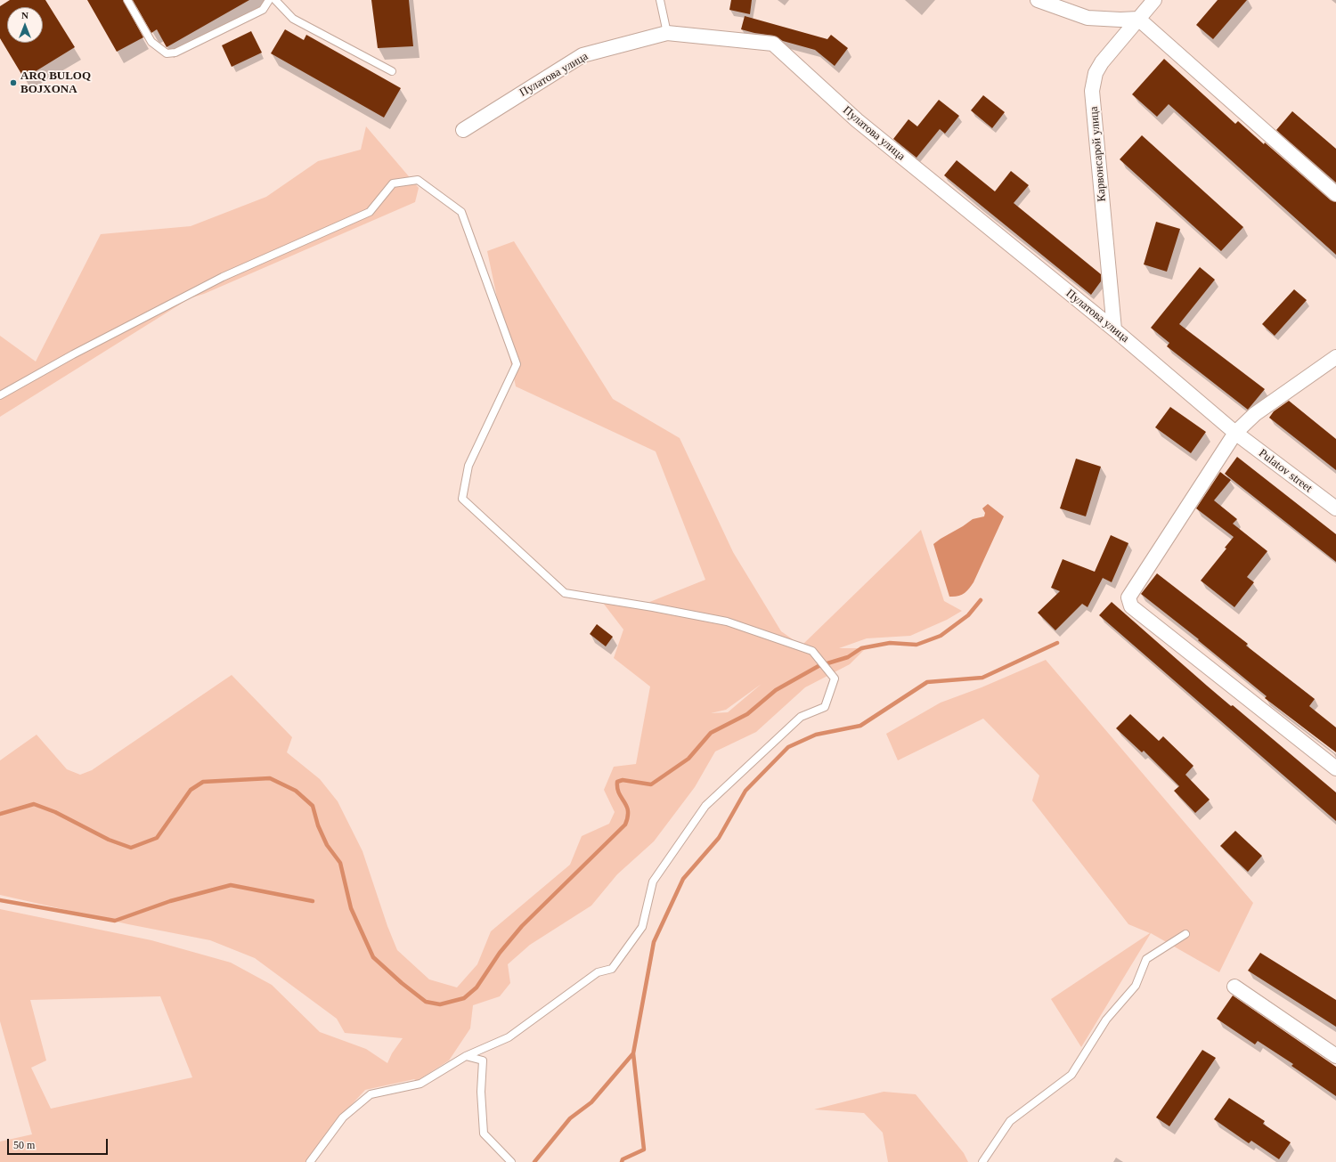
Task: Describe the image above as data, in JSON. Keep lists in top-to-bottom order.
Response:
{
  "streets": {
    "street": ["Пулатова улица", "Карвонсарой улица", "Pulatov street"]
  },
  "crossings": [
    ["Пулатова улица", "Карвонсарой улица"],
    ["Пулатова улица", "Pulatov street"]
  ],
  "places": ["ARQ BULOQ BOJXONA"],
  "scale_bar": "50 m",
  "north": "top"
}
